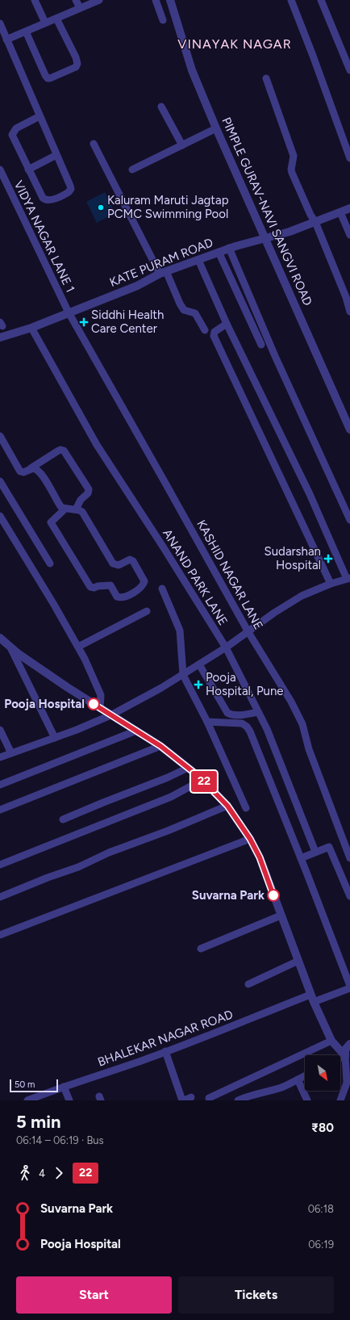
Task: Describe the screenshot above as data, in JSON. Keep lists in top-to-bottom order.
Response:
{
  "streets": {
    "street": [
      "PIMPLE GURAV-NAVI SANGVI ROAD",
      "VIDYA NAGAR LANE 1",
      "KATE PURAM ROAD",
      "KASHID NAGAR LANE",
      "ANAND PARK LANE",
      "BHALEKAR NAGAR ROAD"
    ]
  },
  "crossings": [
    ["PIMPLE GURAV-NAVI SANGVI ROAD", "KATE PURAM ROAD"],
    ["VIDYA NAGAR LANE 1", "KATE PURAM ROAD"],
    ["VIDYA NAGAR LANE 1", "KASHID NAGAR LANE"],
    ["KATE PURAM ROAD", "KASHID NAGAR LANE"],
    ["KATE PURAM ROAD", "ANAND PARK LANE"]
  ],
  "districts": ["VINAYAK NAGAR"],
  "places": {
    "other": ["Kaluram Maruti Jagtap PCMC Swimming Pool", "Pooja Hospital", "Suvarna Park"],
    "health": ["Siddhi Health Care Center", "Sudarshan Hospital", "Pooja Hospital, Pune"]
  },
  "lines": ["bus line 22"],
  "scale_bar": "50 m",
  "north": "bottom right",
  "page": {
    "on_map": "22",
    "scale": "50 m",
    "heading": ["5 min", "06:14 – 06:19 · Bus", "₹80"],
    "legs": ["4", "22"],
    "list": [
      {
        "name": "Suvarna Park",
        "value": "06:18"
      },
      {
        "name": "Pooja Hospital",
        "value": "06:19"
      }
    ],
    "buttons": ["Start", "Tickets"]
  }
}
